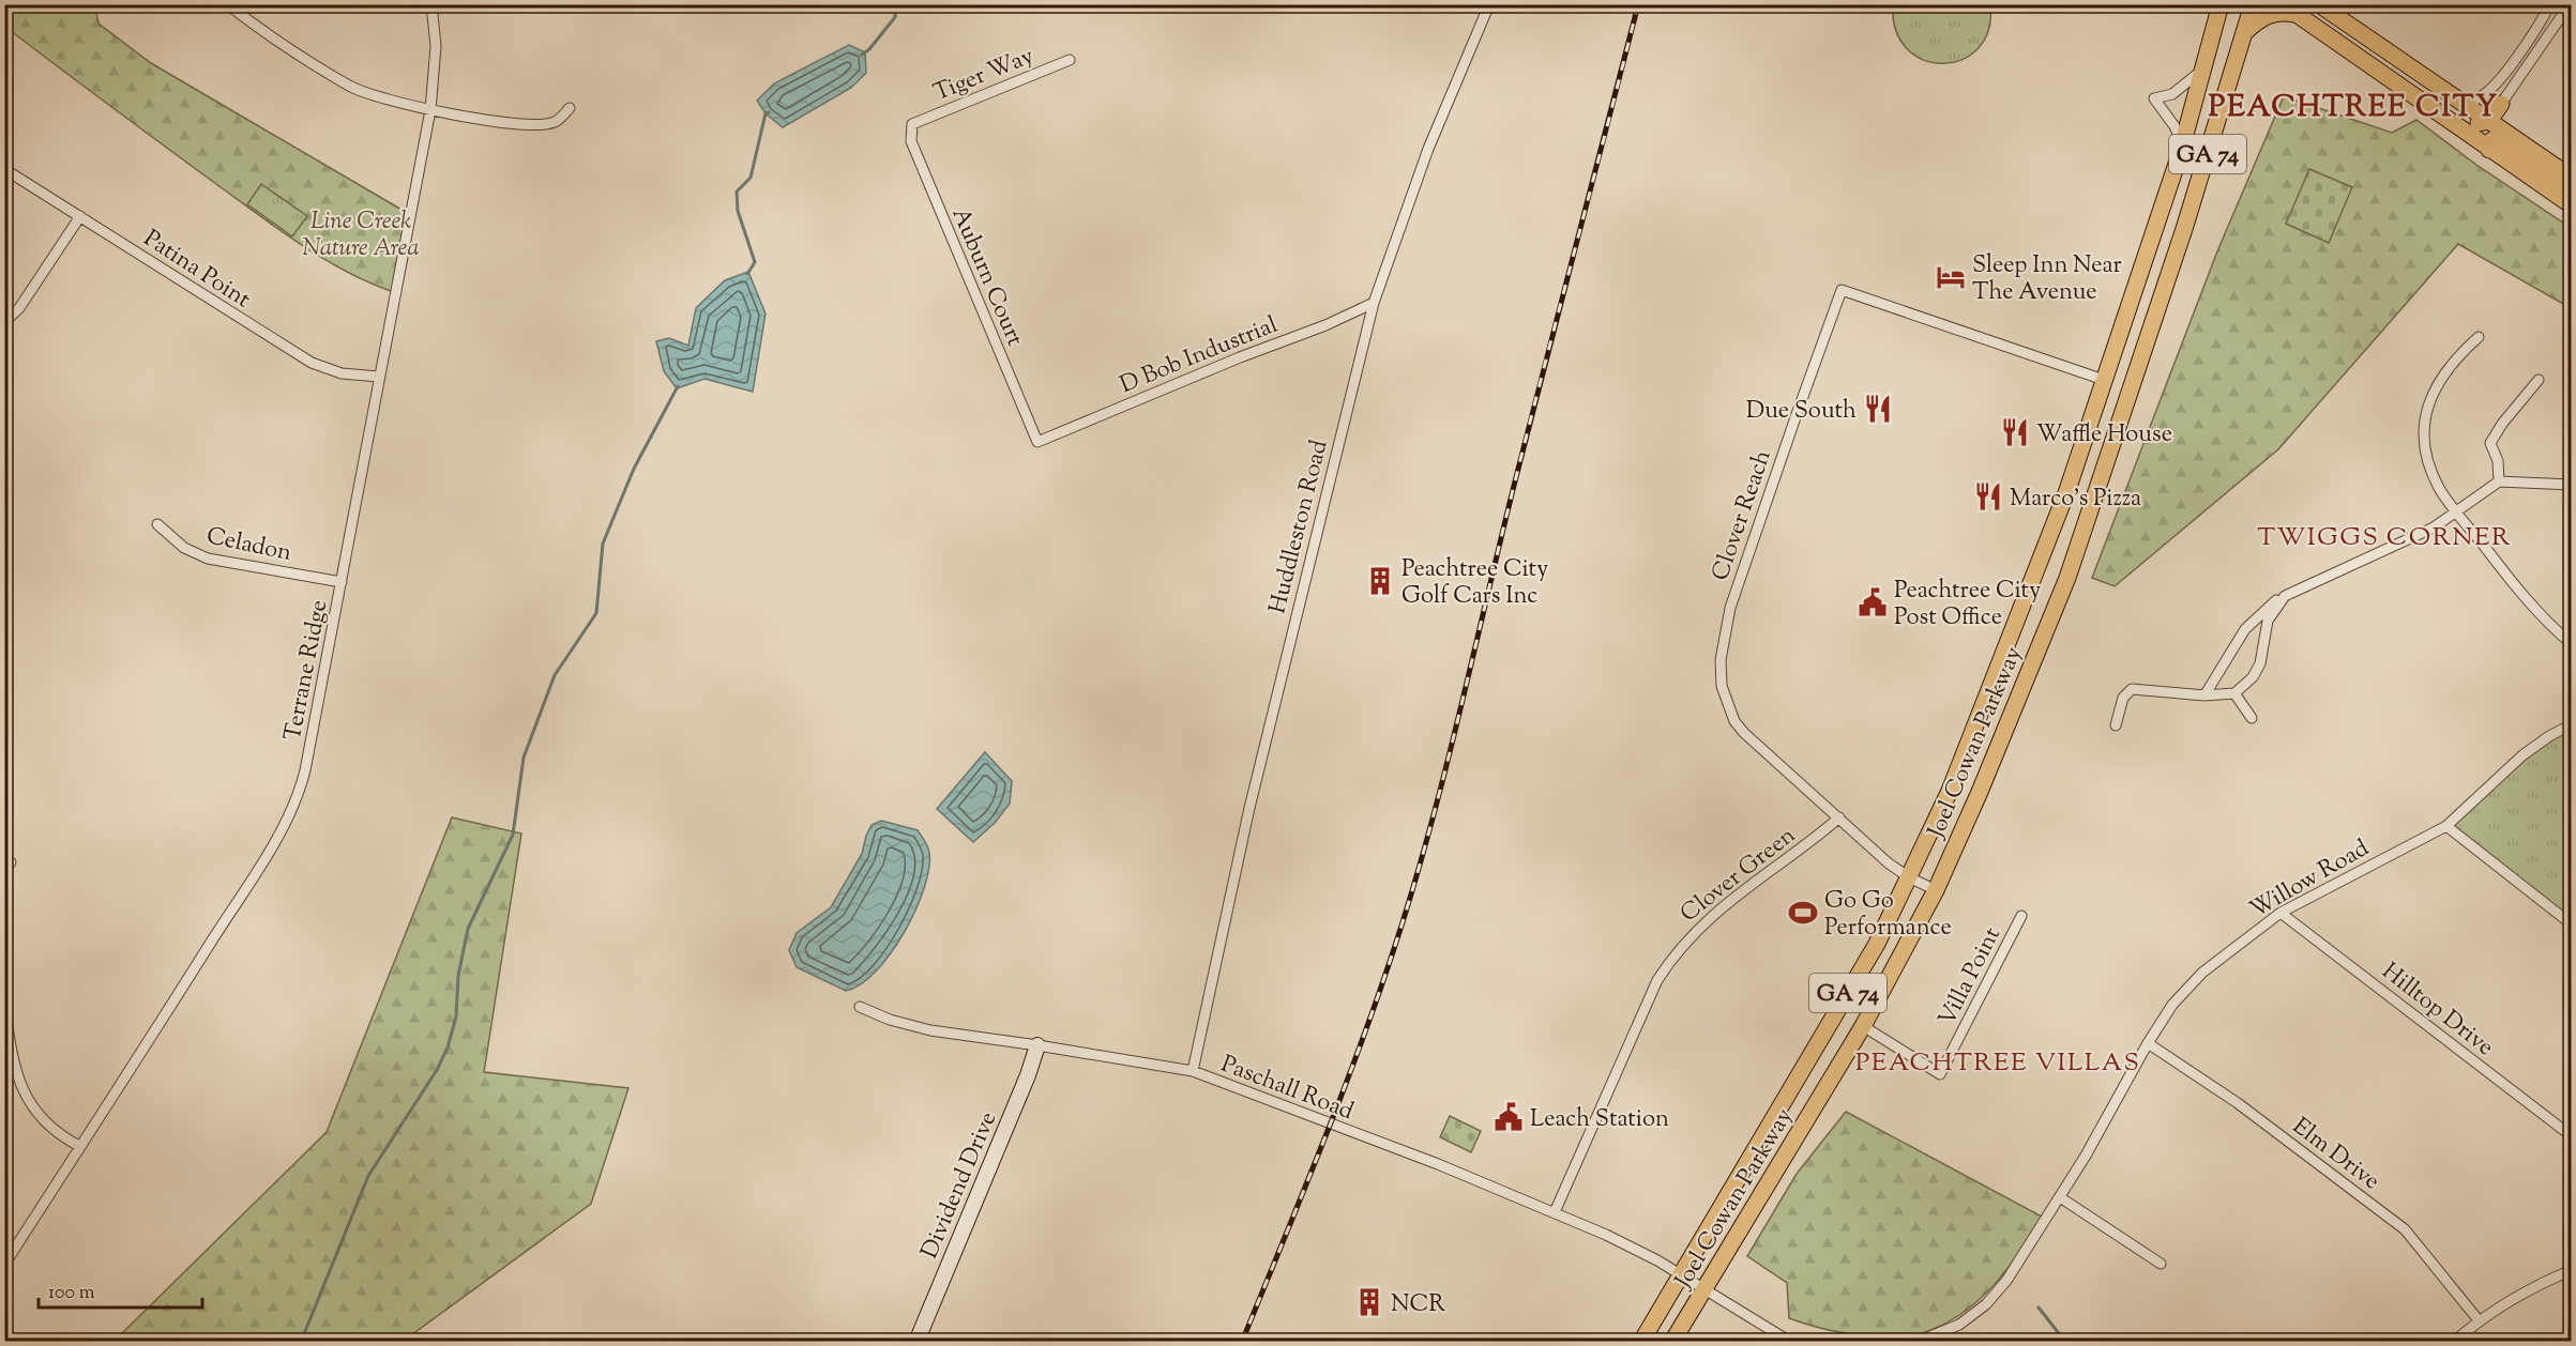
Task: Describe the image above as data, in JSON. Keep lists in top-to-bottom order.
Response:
{
  "streets": {
    "main road": ["GA 74", "Joel Cowan Parkway"],
    "street": [
      "Tiger Way",
      "Patina Point",
      "Auburn Court",
      "D Bob Industrial",
      "Clover Reach",
      "Huddleston Road",
      "Celadon",
      "Terrane Ridge",
      "Clover Green",
      "Willow Road",
      "Villa Point",
      "Hilltop Drive",
      "Paschall Road",
      "Elm Drive",
      "Dividend Drive"
    ]
  },
  "crossings": [
    ["Tiger Way", "Auburn Court"],
    ["Patina Point", "Terrane Ridge"],
    ["Auburn Court", "D Bob Industrial"],
    ["D Bob Industrial", "Huddleston Road"],
    ["Clover Reach", "Joel Cowan Parkway"],
    ["Clover Reach", "Clover Green"],
    ["Huddleston Road", "Paschall Road"],
    ["Celadon", "Terrane Ridge"],
    ["Joel Cowan Parkway", "Villa Point"],
    ["Joel Cowan Parkway", "Paschall Road"],
    ["Clover Green", "Paschall Road"],
    ["Willow Road", "Hilltop Drive"],
    ["Willow Road", "Elm Drive"],
    ["Paschall Road", "Dividend Drive"]
  ],
  "districts": ["PEACHTREE CITY", "TWIGGS CORNER", "PEACHTREE VILLAS"],
  "parks": ["Line Creek Nature Area"],
  "places": {
    "hotel": ["Sleep Inn Near The Avenue"],
    "restaurant": ["Due South", "Waffle House", "Marco's Pizza"],
    "building": ["Peachtree City Golf Cars Inc", "NCR"],
    "public building": ["Peachtree City Post Office", "Leach Station"],
    "sports": ["Go Go Performance"]
  },
  "scale_bar": "100 m"
}
